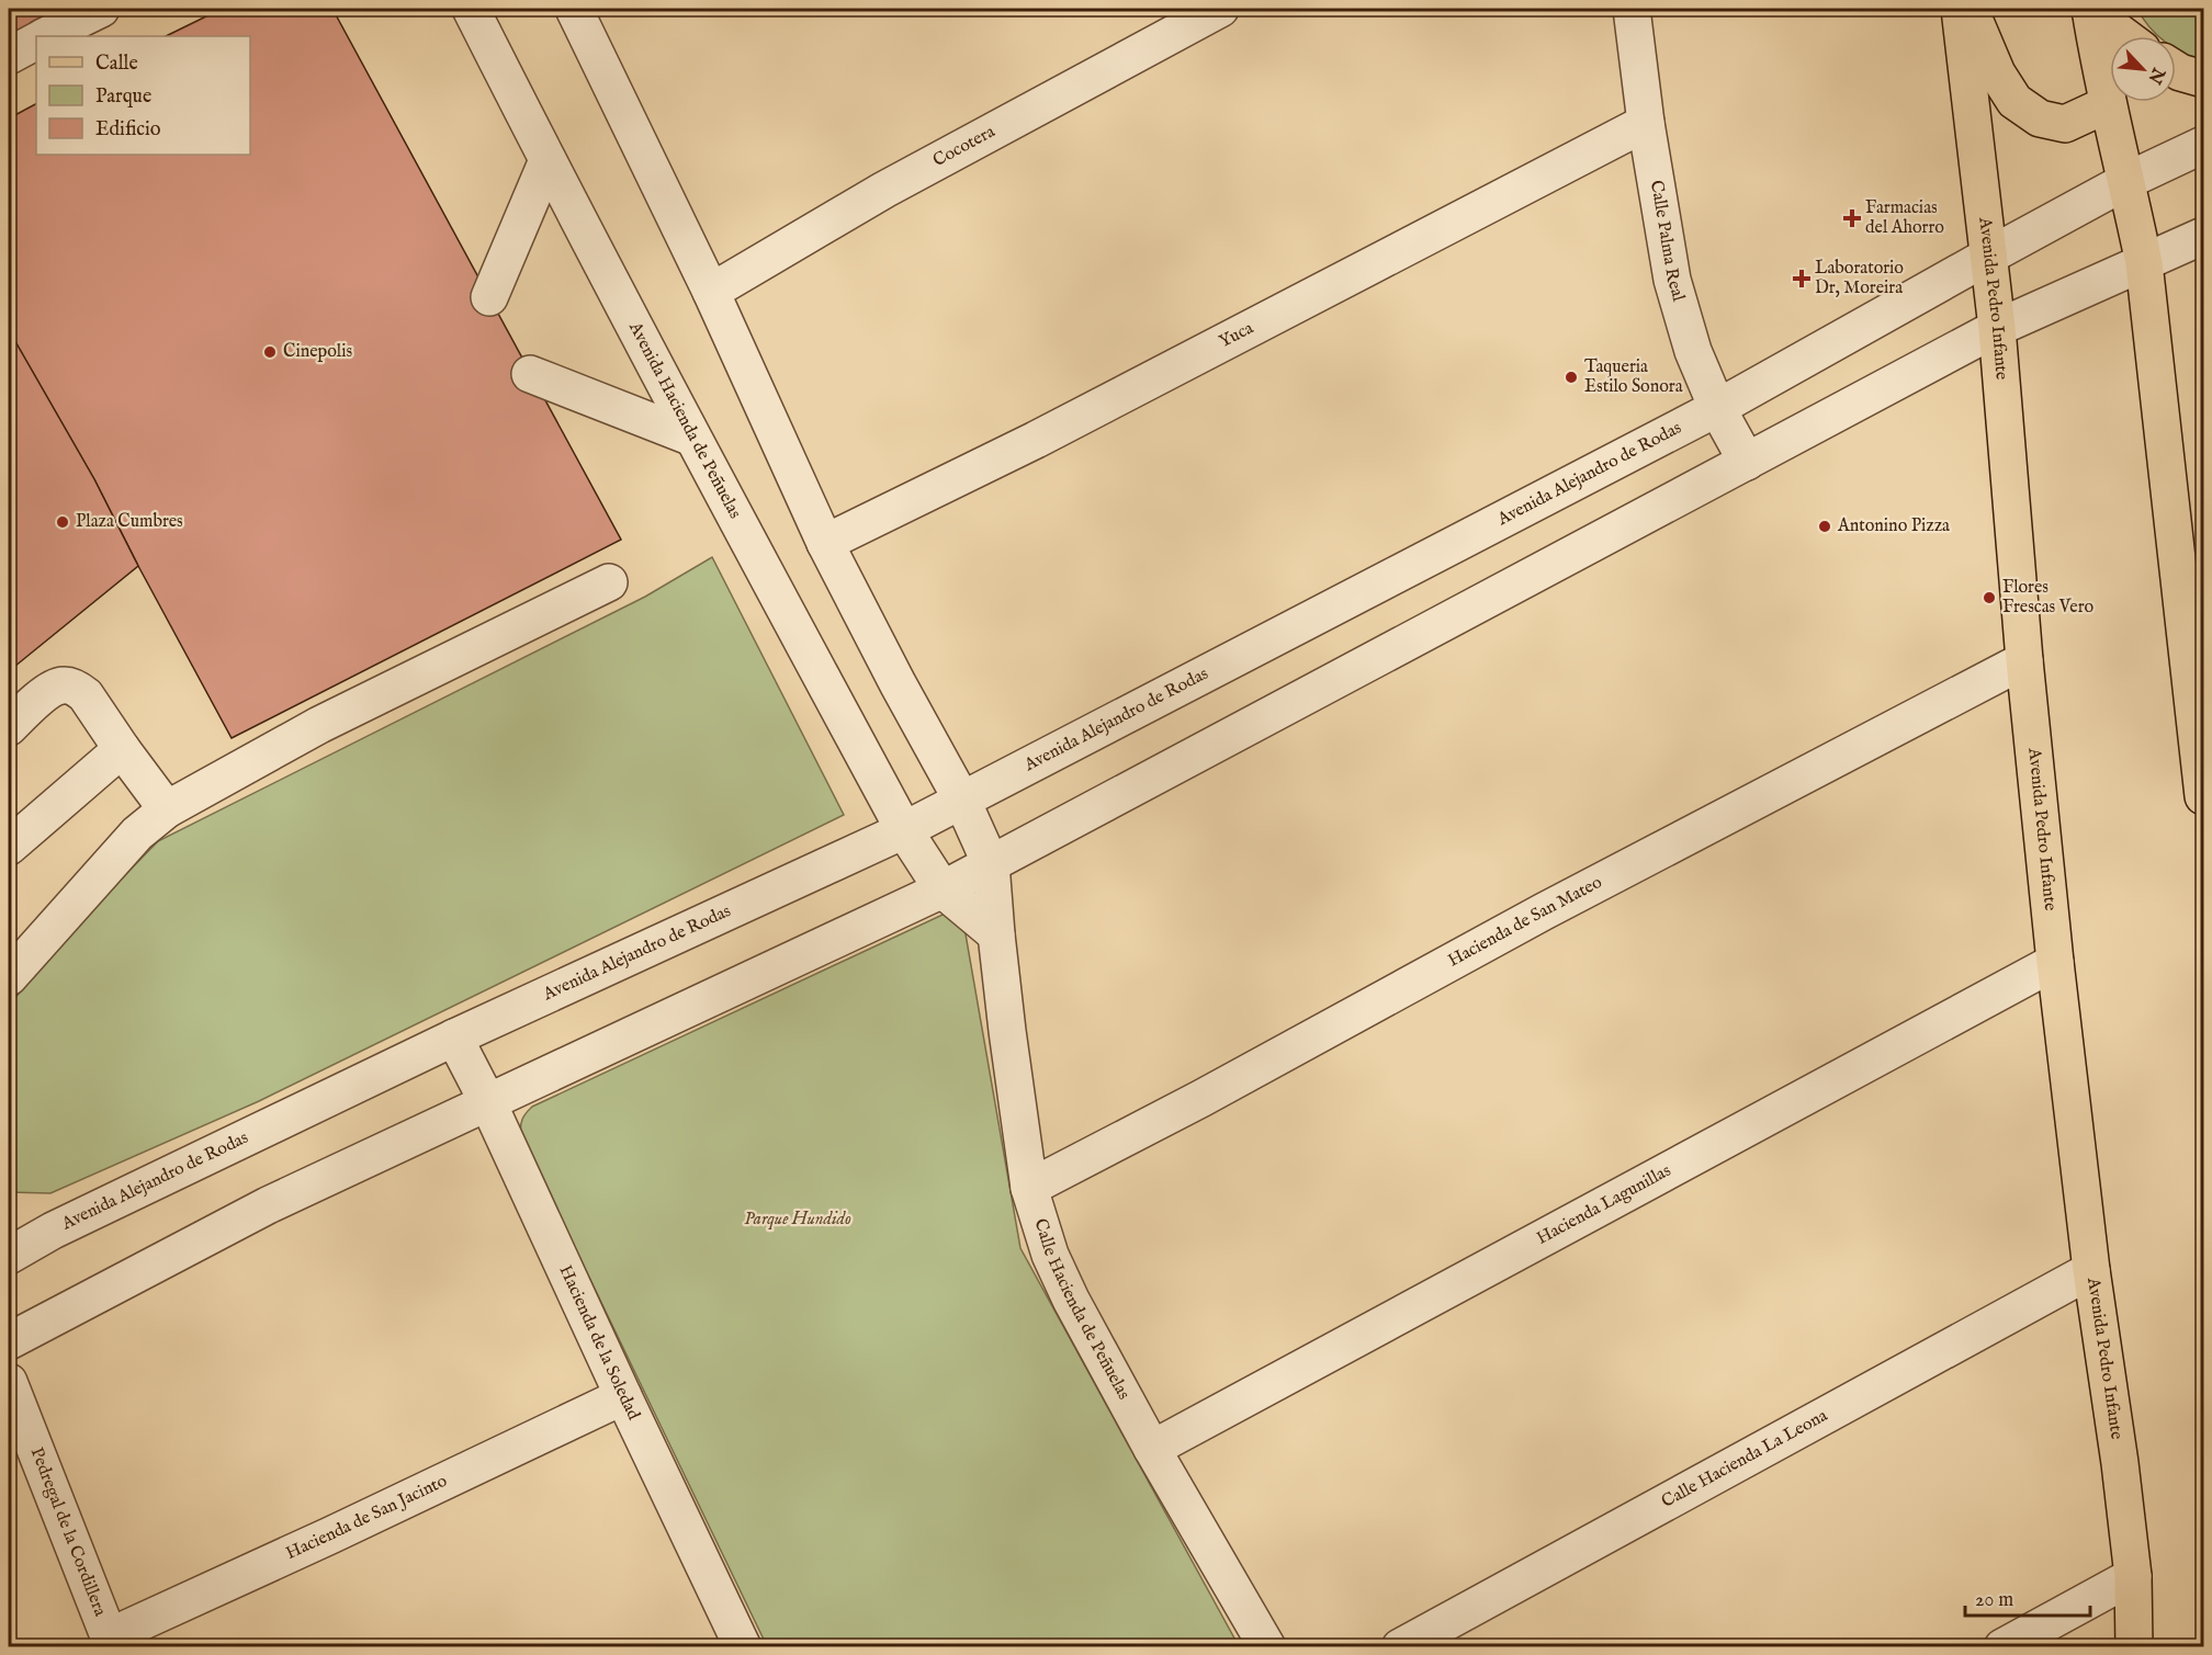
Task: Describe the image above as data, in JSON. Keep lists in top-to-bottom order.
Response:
{
  "streets": {
    "main road": ["Avenida Pedro Infante"],
    "street": [
      "Cocotera",
      "Calle Palma Real",
      "Yuca",
      "Avenida Hacienda de Peñuelas",
      "Avenida Alejandro de Rodas",
      "Hacienda de San Mateo",
      "Hacienda Lagunillas",
      "Calle Hacienda de Peñuelas",
      "Hacienda de la Soledad",
      "Calle Hacienda La Leona",
      "Hacienda de San Jacinto",
      "Pedregal de la Cordillera"
    ]
  },
  "crossings": [
    ["Calle Palma Real", "Yuca"],
    ["Calle Palma Real", "Avenida Alejandro de Rodas"],
    ["Avenida Pedro Infante", "Avenida Alejandro de Rodas"],
    ["Avenida Pedro Infante", "Hacienda de San Mateo"],
    ["Avenida Pedro Infante", "Hacienda Lagunillas"],
    ["Avenida Pedro Infante", "Calle Hacienda La Leona"],
    ["Avenida Hacienda de Peñuelas", "Avenida Alejandro de Rodas"],
    ["Avenida Alejandro de Rodas", "Calle Hacienda de Peñuelas"],
    ["Avenida Alejandro de Rodas", "Hacienda de la Soledad"],
    ["Hacienda de San Mateo", "Calle Hacienda de Peñuelas"],
    ["Hacienda Lagunillas", "Calle Hacienda de Peñuelas"],
    ["Hacienda de la Soledad", "Hacienda de San Jacinto"],
    ["Hacienda de San Jacinto", "Pedregal de la Cordillera"]
  ],
  "parks": ["Parque Hundido"],
  "places": {
    "health": ["Farmacias del Ahorro", "Laboratorio Dr, Moreira"],
    "other": [
      "Cinepolis",
      "Taqueria Estilo Sonora",
      "Plaza Cumbres",
      "Antonino Pizza",
      "Flores Frescas Vero"
    ]
  },
  "legend": ["Calle", "Parque", "Edificio"],
  "scale_bar": "20 m",
  "north": "bottom right"
}
